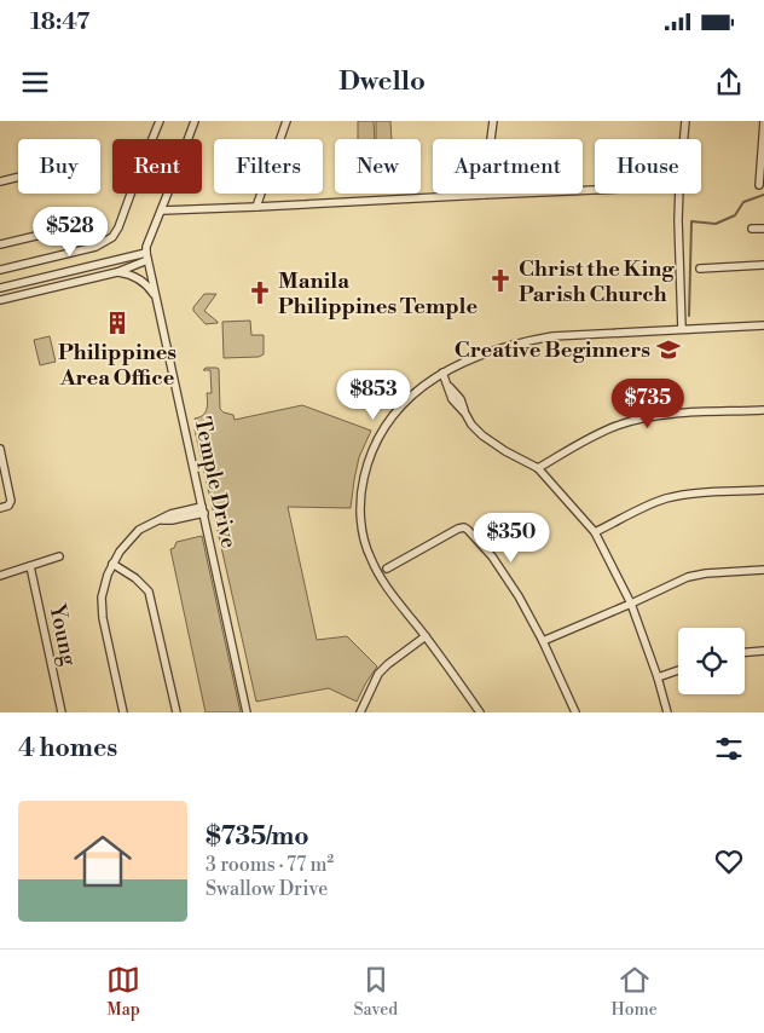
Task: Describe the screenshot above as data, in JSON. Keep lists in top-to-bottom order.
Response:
{
  "streets": {
    "street": ["Temple Drive", "Young"]
  },
  "places": {
    "church": ["Christ the King Parish Church", "Manila Philippines Temple"],
    "building": ["Philippines Area Office"],
    "school or university": ["Creative Beginners"]
  },
  "page": {
    "status": "18:47",
    "header": "Dwello",
    "chip": [
      "Buy",
      "Rent",
      "Filters",
      "New",
      "Apartment",
      "House"
    ],
    "price": [
      "$528",
      "$853",
      "$735",
      "$350"
    ],
    "heading": "4 homes",
    "list": [
      {
        "name": "$735/mo",
        "note": "3 rooms · 77 m² · Swallow Drive"
      }
    ],
    "tabs": ["Map", "Saved", "Home"]
  }
}
